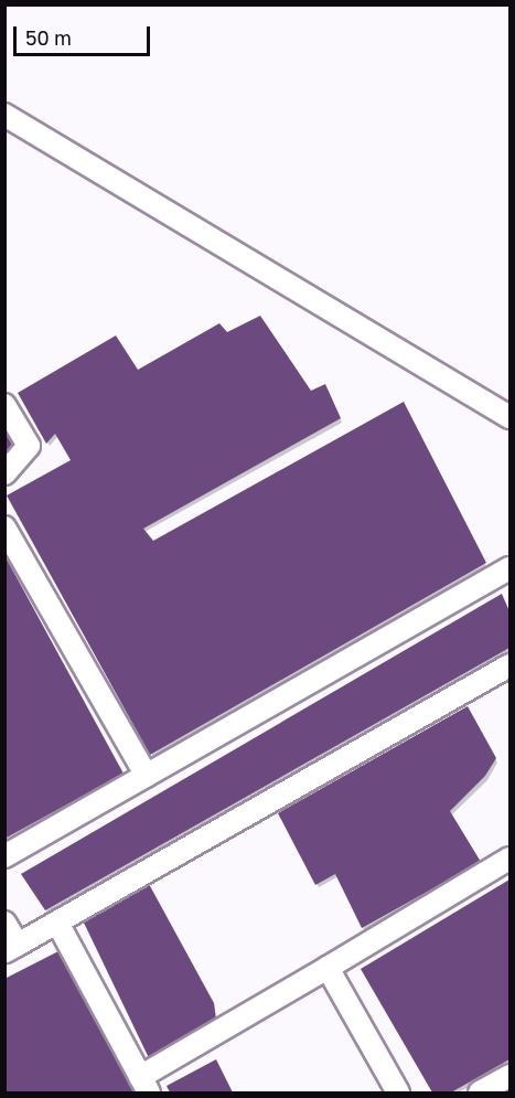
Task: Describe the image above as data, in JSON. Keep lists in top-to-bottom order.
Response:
{
  "scale_bar": "50 m"
}
